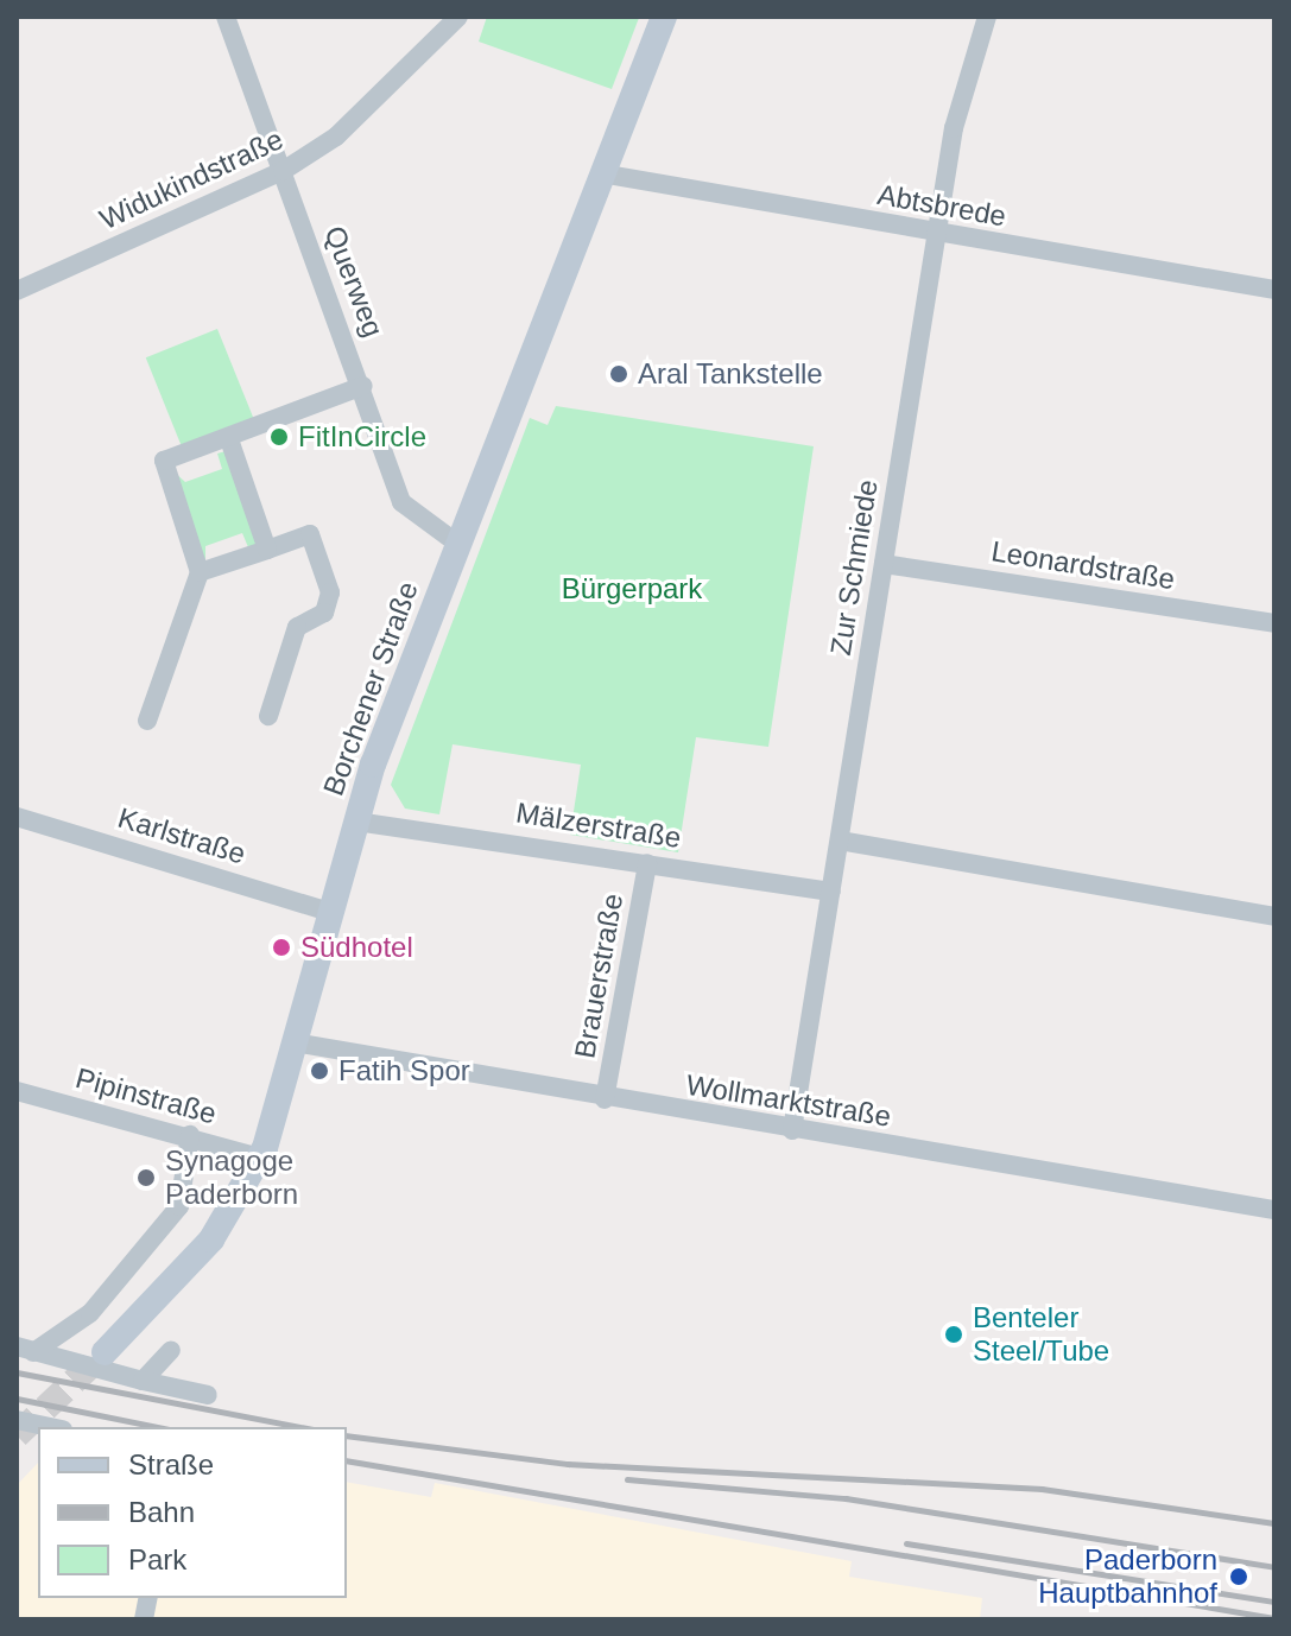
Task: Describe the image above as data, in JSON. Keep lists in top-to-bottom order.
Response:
{
  "streets": {
    "main road": ["Borchener Straße"],
    "street": [
      "Widukindstraße",
      "Abtsbrede",
      "Querweg",
      "Leonardstraße",
      "Zur Schmiede",
      "Mälzerstraße",
      "Karlstraße",
      "Brauerstraße",
      "Pipinstraße",
      "Wollmarktstraße"
    ]
  },
  "crossings": [
    ["Widukindstraße", "Querweg"],
    ["Abtsbrede", "Zur Schmiede"],
    ["Abtsbrede", "Borchener Straße"],
    ["Querweg", "Borchener Straße"],
    ["Leonardstraße", "Zur Schmiede"],
    ["Zur Schmiede", "Mälzerstraße"],
    ["Zur Schmiede", "Wollmarktstraße"],
    ["Borchener Straße", "Mälzerstraße"],
    ["Borchener Straße", "Karlstraße"],
    ["Borchener Straße", "Pipinstraße"],
    ["Borchener Straße", "Wollmarktstraße"],
    ["Mälzerstraße", "Brauerstraße"],
    ["Brauerstraße", "Wollmarktstraße"]
  ],
  "parks": ["Bürgerpark"],
  "places": [
    "Aral Tankstelle",
    "FitInCircle",
    "Südhotel",
    "Fatih Spor",
    "Synagoge Paderborn",
    "Benteler Steel/Tube",
    "Paderborn Hauptbahnhof"
  ],
  "legend": ["Straße", "Bahn", "Park"]
}
